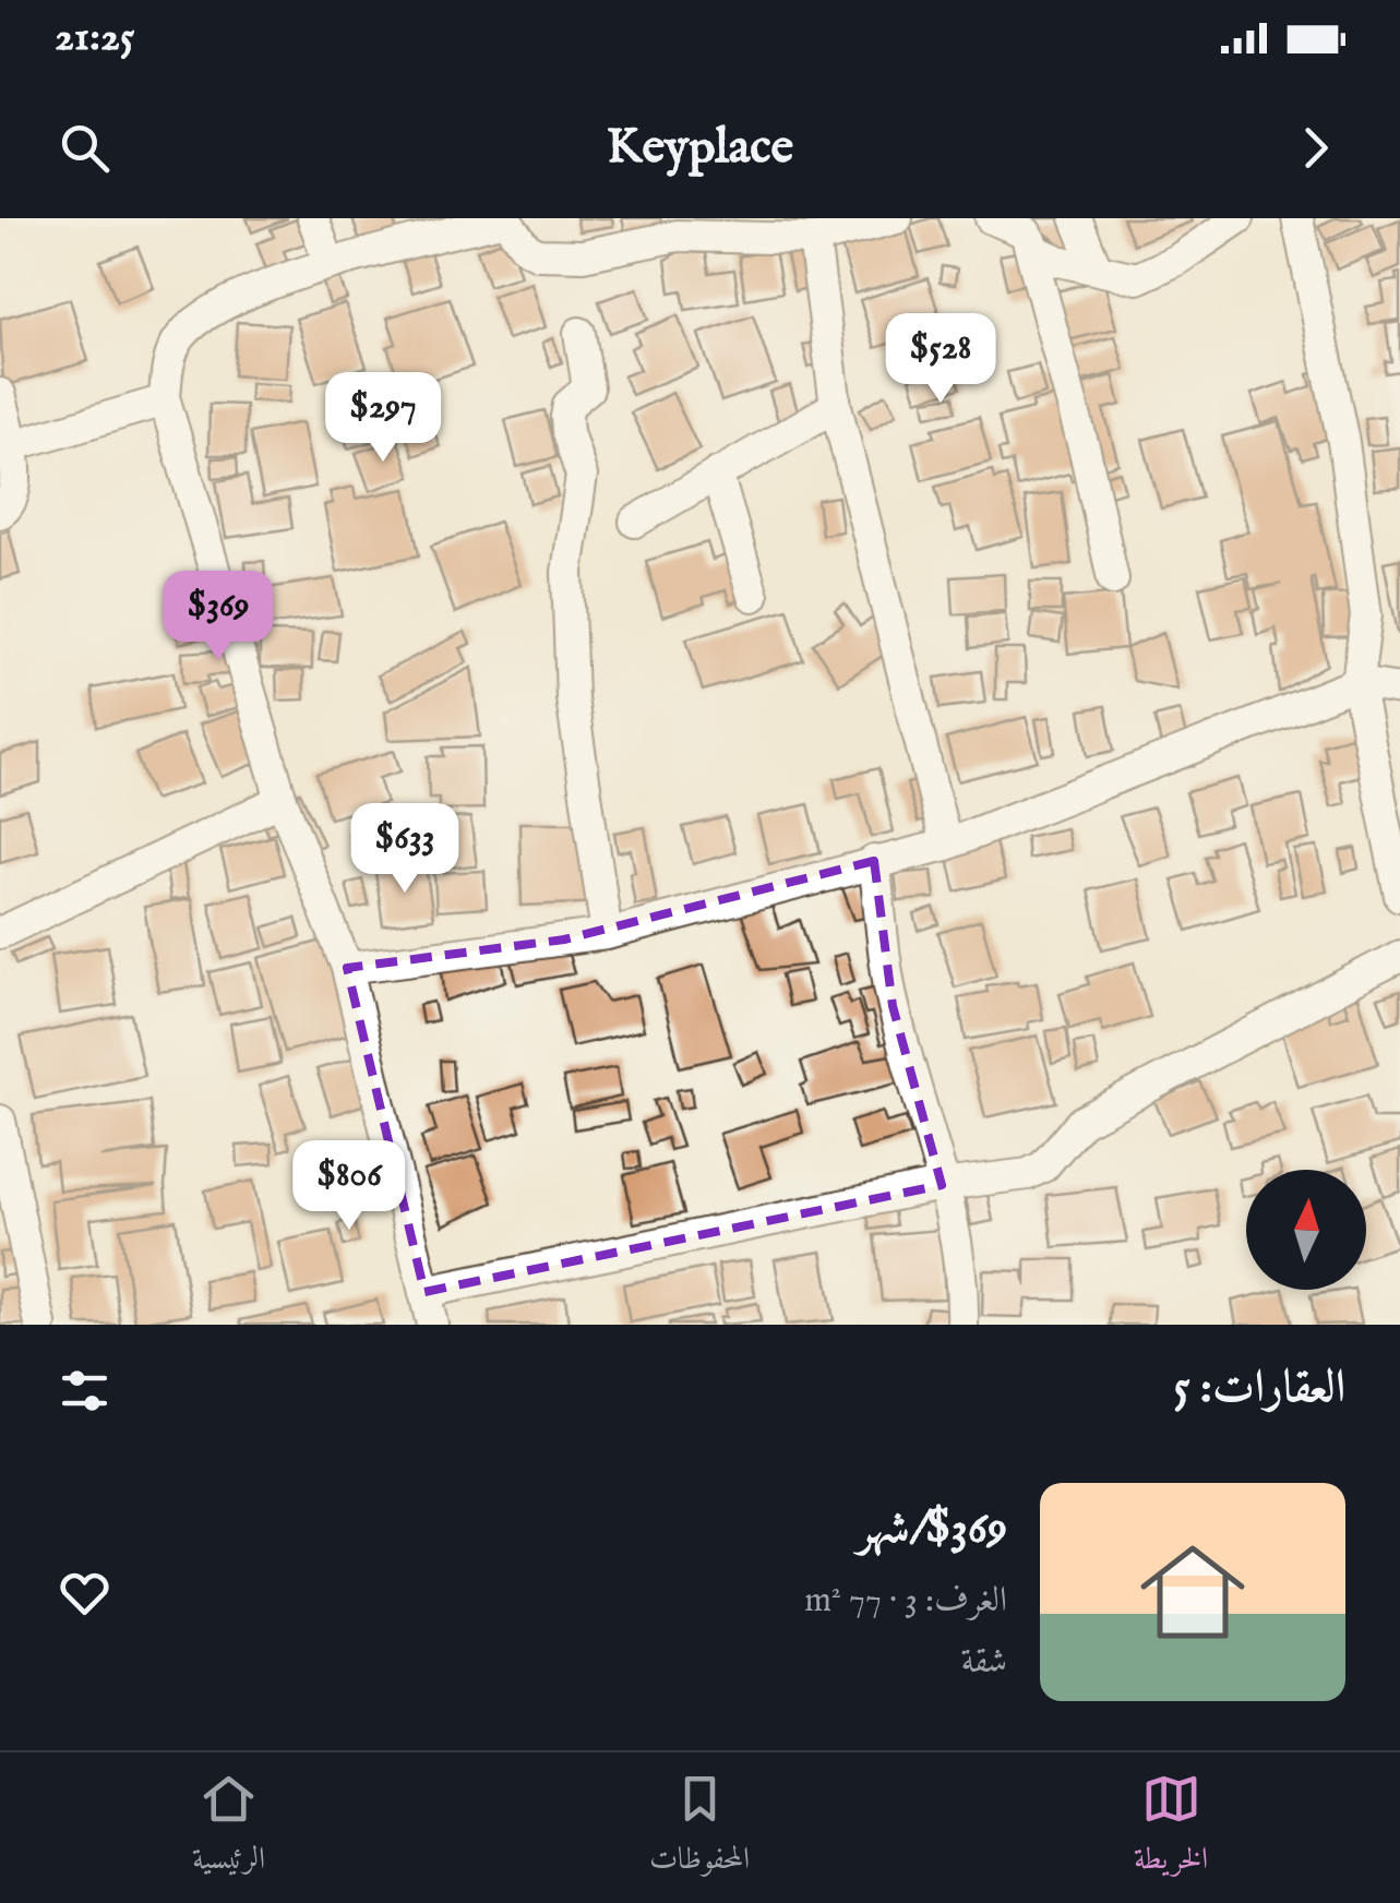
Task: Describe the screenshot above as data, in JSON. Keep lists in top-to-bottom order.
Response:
{
  "north": "top",
  "page": {
    "status": "21:25",
    "header": "Keyplace",
    "price": [
      "$528",
      "$297",
      "$369",
      "$633",
      "$806"
    ],
    "heading": "العقارات: 5",
    "list": [
      {
        "name": "$369/شهر",
        "note": "الغرف: 3 · 77 m² · شقة"
      }
    ],
    "tabs": ["الخريطة", "المحفوظات", "الرئيسية"]
  }
}
